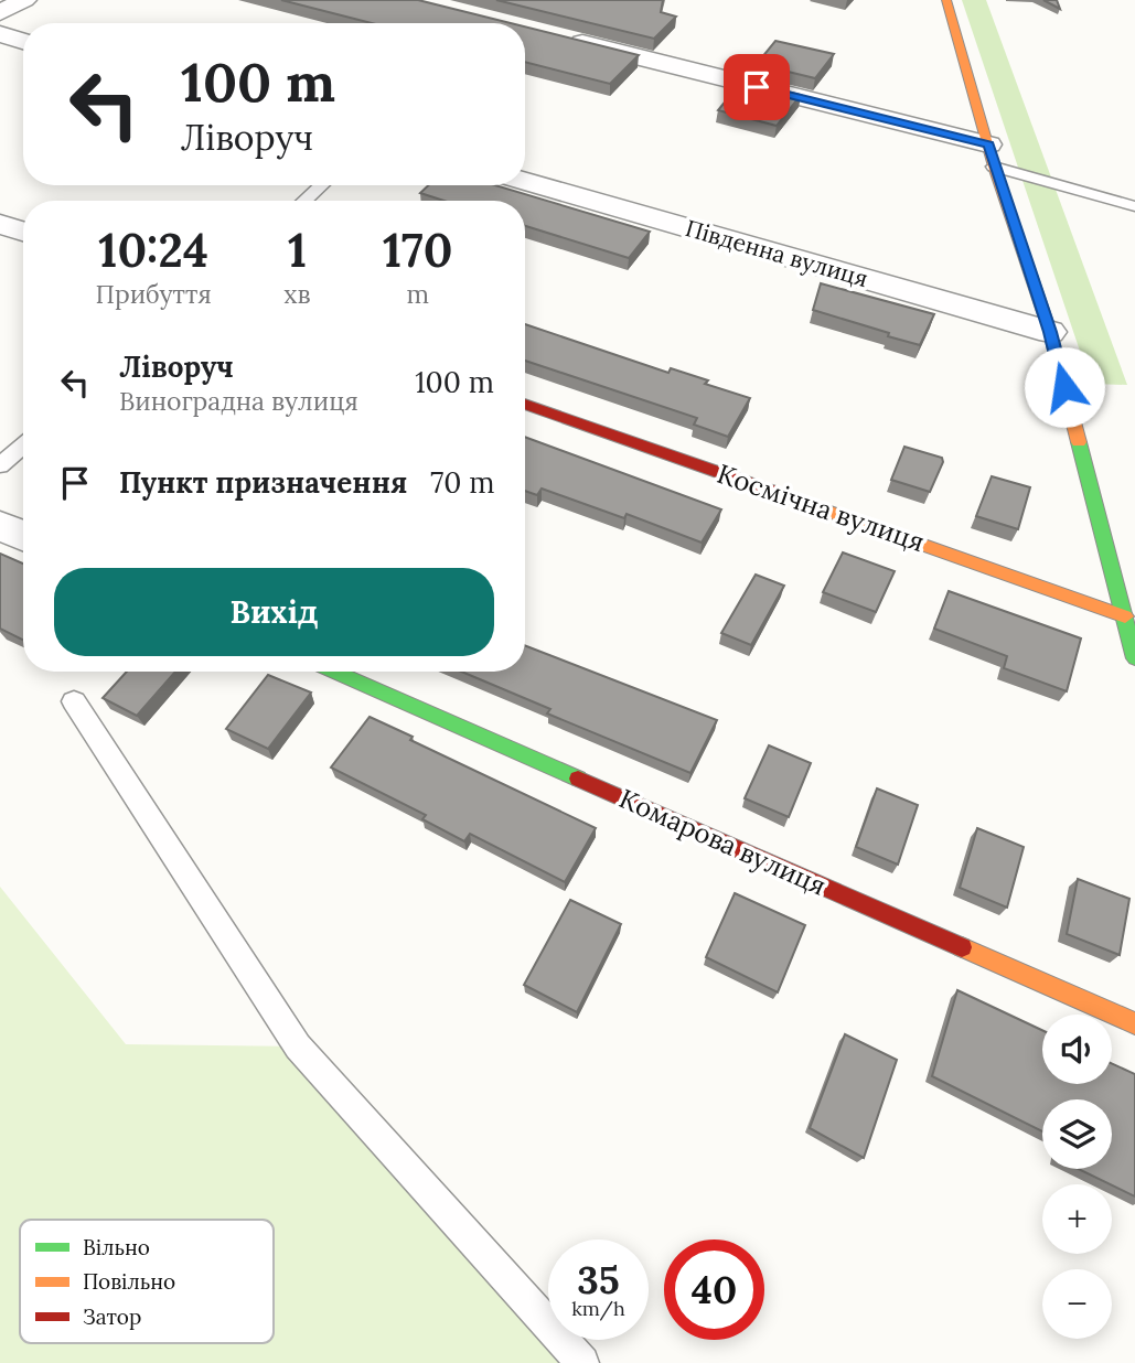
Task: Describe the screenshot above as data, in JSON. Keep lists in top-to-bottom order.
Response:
{
  "streets": {
    "street": ["Південна вулиця", "Космічна вулиця", "Комарова вулиця"]
  },
  "legend": ["Вільно", "Повільно", "Затор"],
  "page": {
    "turn": ["100 m", "Ліворуч"],
    "eta": [
      "10:24",
      "Прибуття",
      "1",
      "хв",
      "170",
      "m"
    ],
    "list": [
      {
        "name": "Ліворуч",
        "note": "Виноградна вулиця",
        "value": "100 m"
      },
      {
        "name": "Пункт призначення",
        "value": "70 m"
      }
    ],
    "buttons": "Вихід",
    "map_buttons": ["+", "−"],
    "speed": "35 km/h",
    "limit": "40"
  }
}
